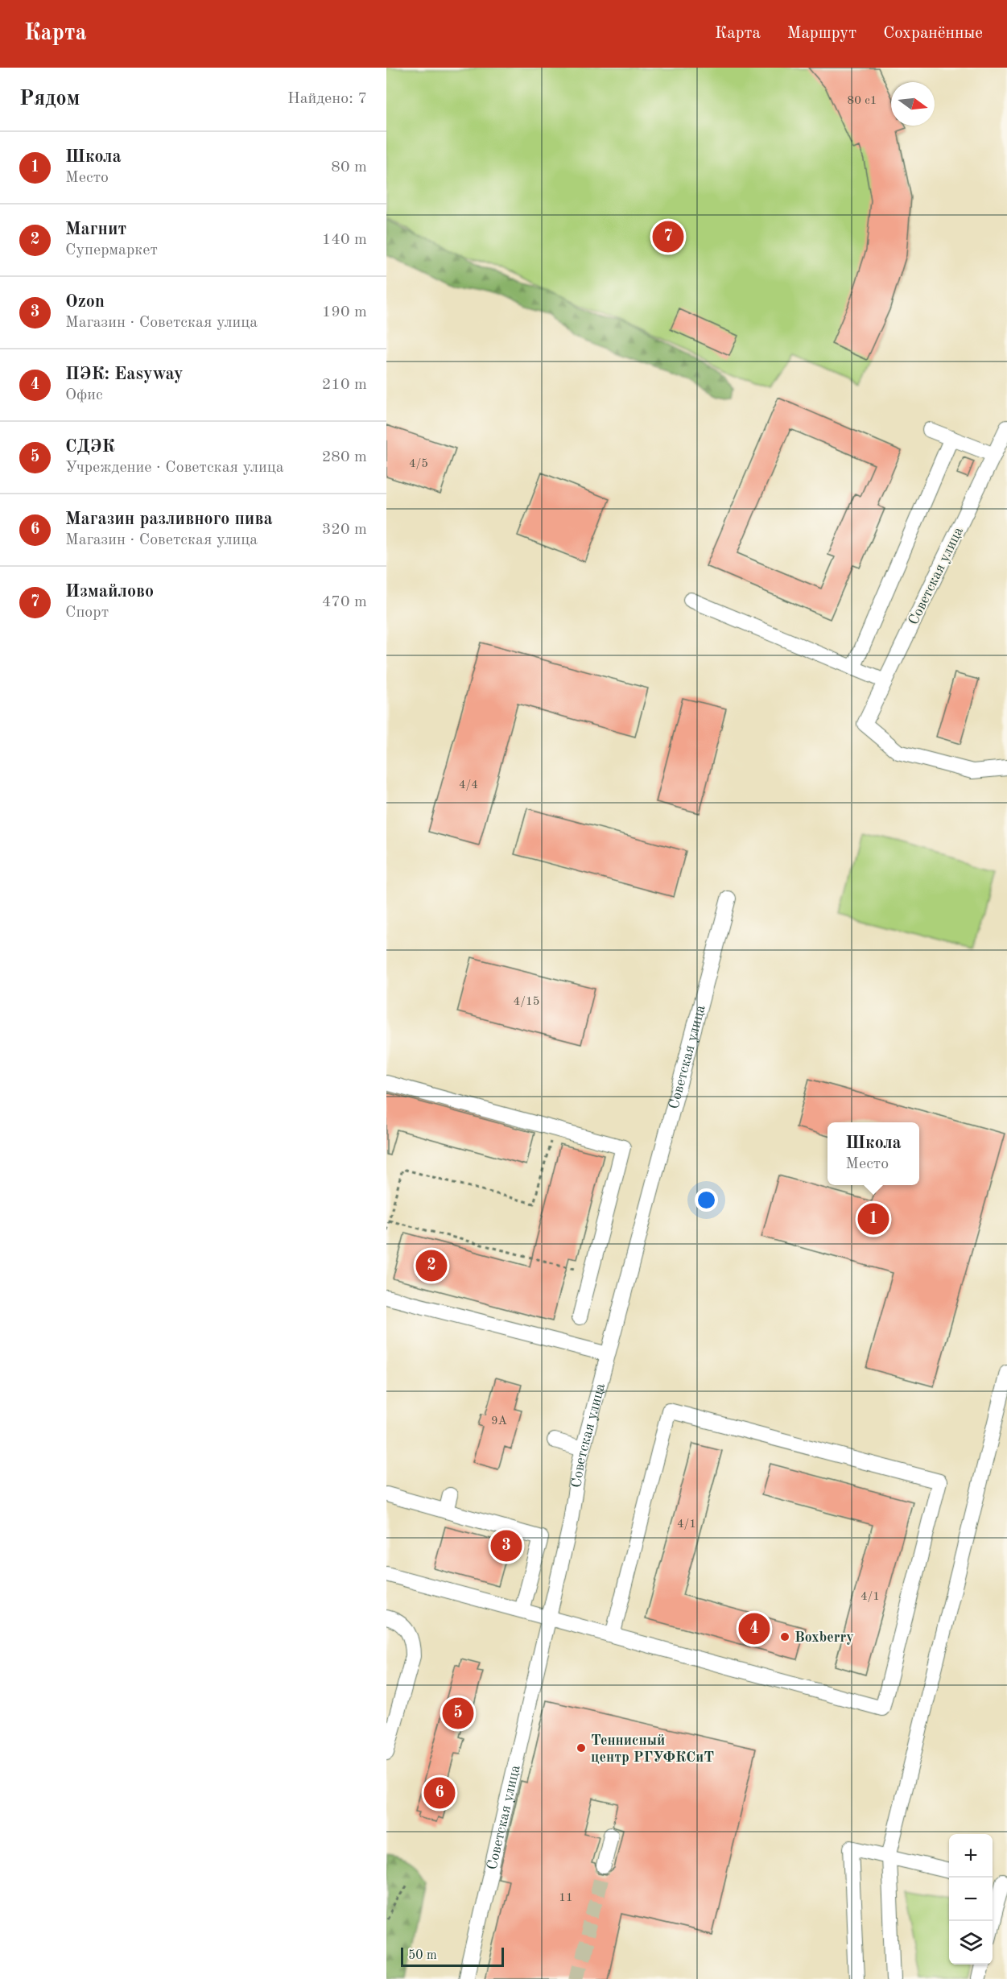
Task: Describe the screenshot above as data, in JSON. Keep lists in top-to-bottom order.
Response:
{
  "streets": {
    "street": ["Советская улица"]
  },
  "places": ["Boxberry", "Теннисный центр РГУФКСиТ"],
  "house_numbers": [
    "80 с1",
    "4/5",
    "4/4",
    "4/15",
    "9А",
    "4/1",
    "4/1",
    "11"
  ],
  "scale_bar": "50 m",
  "north": "right",
  "page": {
    "header": "Карта",
    "nav": ["Карта", "Маршрут", "Сохранённые"],
    "heading": ["Рядом", "Найдено: 7"],
    "list": [
      {
        "mark": "1",
        "name": "Школа",
        "note": "Место",
        "value": "80 m"
      },
      {
        "mark": "2",
        "name": "Магнит",
        "note": "Супермаркет",
        "value": "140 m"
      },
      {
        "mark": "3",
        "name": "Ozon",
        "note": "Магазин · Советская улица",
        "value": "190 m"
      },
      {
        "mark": "4",
        "name": "ПЭК: Easyway",
        "note": "Офис",
        "value": "210 m"
      },
      {
        "mark": "5",
        "name": "СДЭК",
        "note": "Учреждение · Советская улица",
        "value": "280 m"
      },
      {
        "mark": "6",
        "name": "Магазин разливного пива",
        "note": "Магазин · Советская улица",
        "value": "320 m"
      },
      {
        "mark": "7",
        "name": "Измайлово",
        "note": "Спорт",
        "value": "470 m"
      }
    ],
    "pins": [
      "7",
      "1",
      "2",
      "3",
      "4",
      "5",
      "6"
    ],
    "popup": ["Школа", "Место"],
    "map_buttons": ["+", "−"],
    "scale": "50 m"
  }
}
